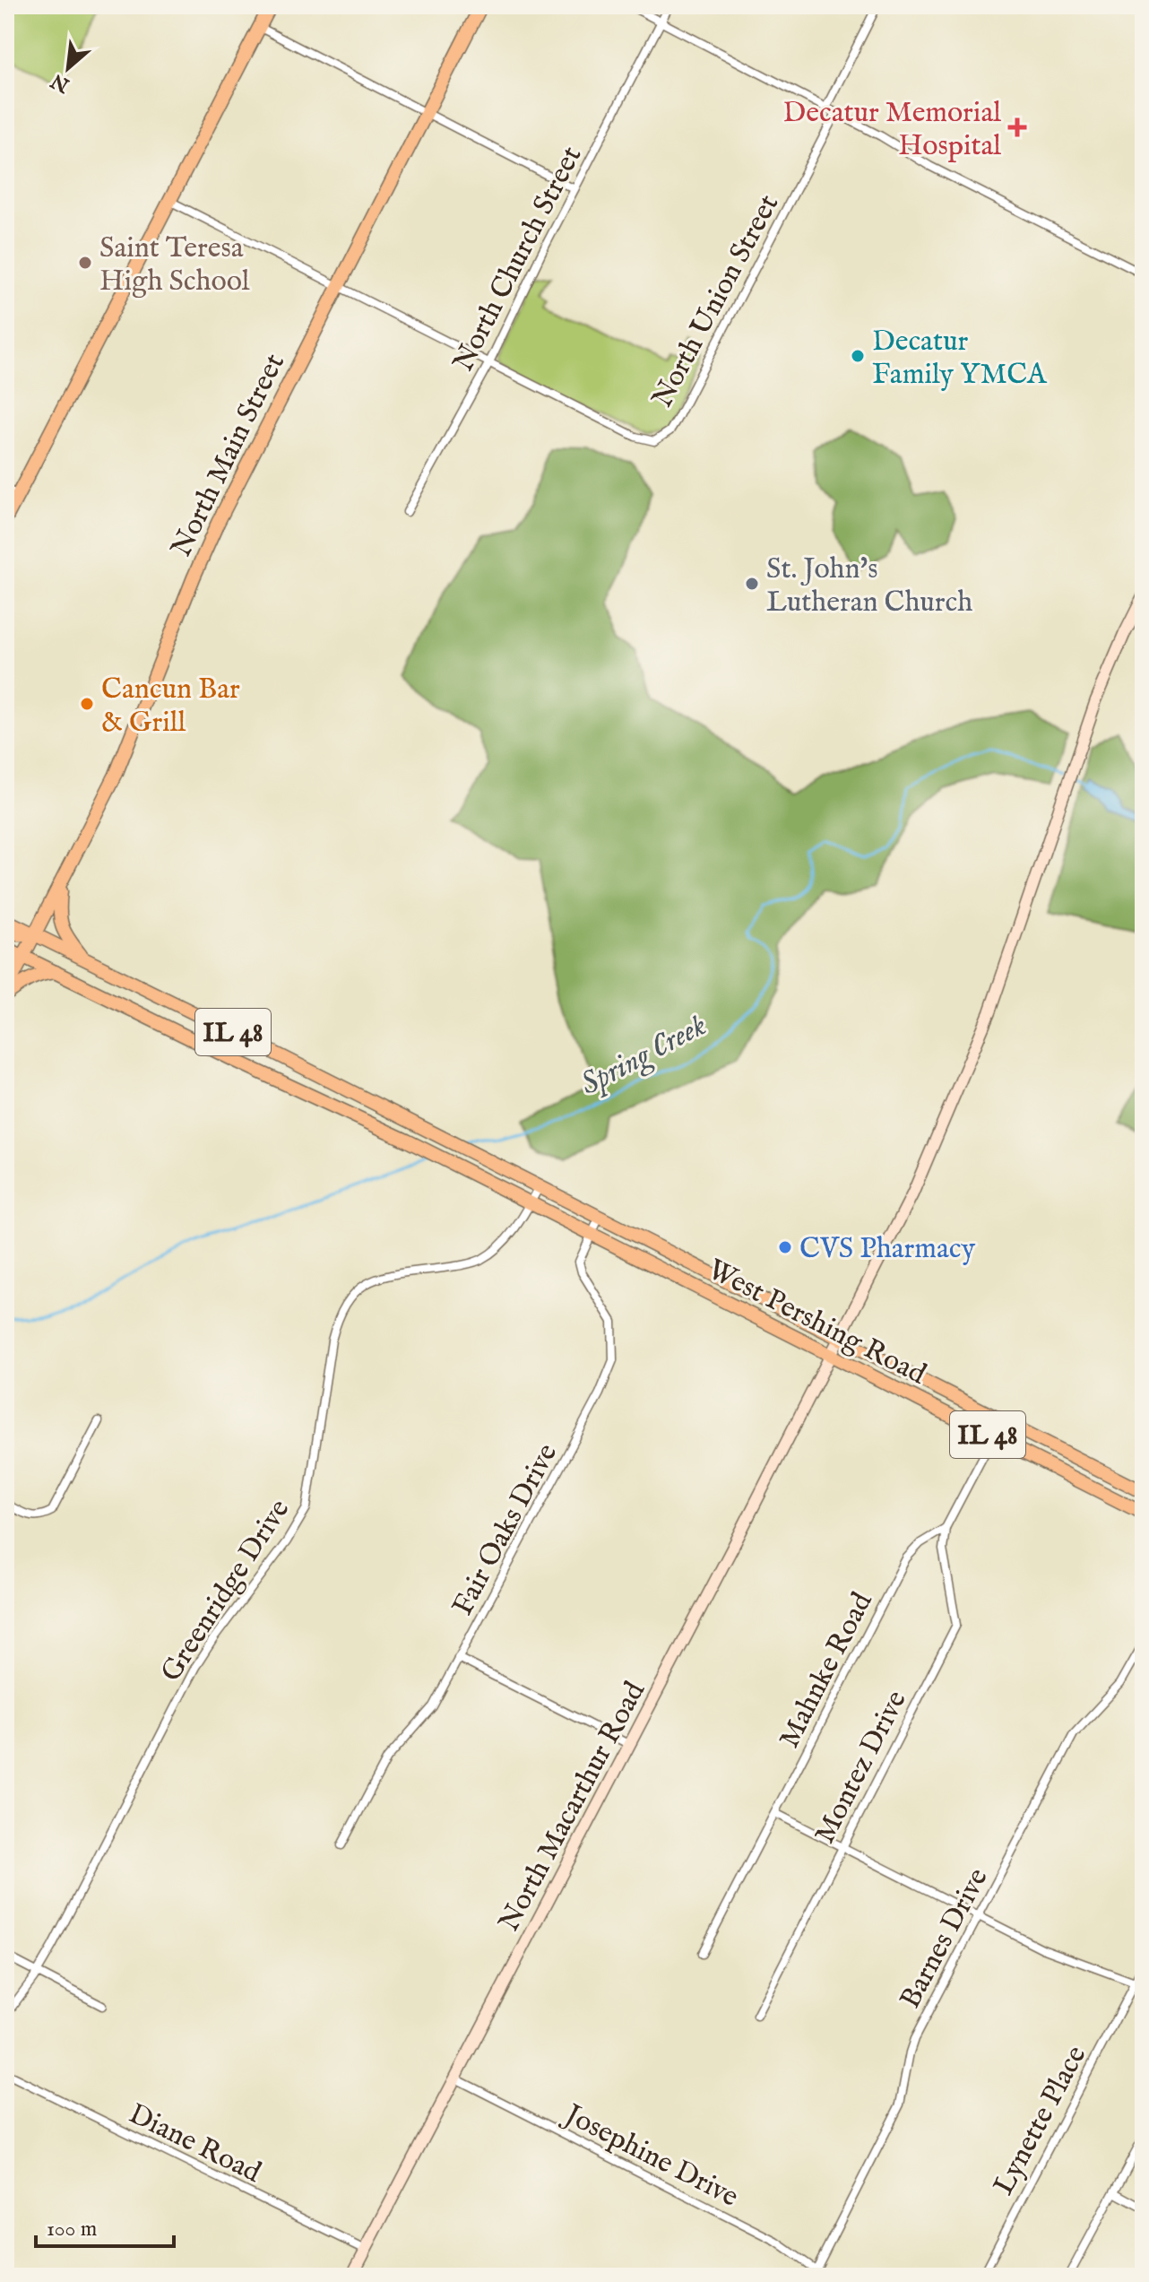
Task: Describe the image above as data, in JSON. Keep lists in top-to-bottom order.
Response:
{
  "streets": {
    "main road": ["North Main Street", "IL 48", "West Pershing Road"],
    "street": [
      "North Church Street",
      "North Union Street",
      "Fair Oaks Drive",
      "Greenridge Drive",
      "Mahnke Road",
      "Montez Drive",
      "North Macarthur Road",
      "Barnes Drive",
      "Lynette Place",
      "Diane Road",
      "Josephine Drive"
    ]
  },
  "crossings": [
    ["North Church Street", "North Union Street"],
    ["North Main Street", "IL 48"],
    ["IL 48", "West Pershing Road"],
    ["West Pershing Road", "Fair Oaks Drive"],
    ["West Pershing Road", "Greenridge Drive"],
    ["West Pershing Road", "Mahnke Road"],
    ["West Pershing Road", "North Macarthur Road"],
    ["Mahnke Road", "Montez Drive"],
    ["North Macarthur Road", "Diane Road"],
    ["North Macarthur Road", "Josephine Drive"],
    ["Barnes Drive", "Josephine Drive"]
  ],
  "water": ["Spring Creek"],
  "places": {
    "health": ["Decatur Memorial Hospital"],
    "other": [
      "Saint Teresa High School",
      "Decatur Family YMCA",
      "St. John's Lutheran Church",
      "Cancun Bar & Grill",
      "CVS Pharmacy"
    ]
  },
  "scale_bar": "100 m",
  "north": "bottom left"
}
